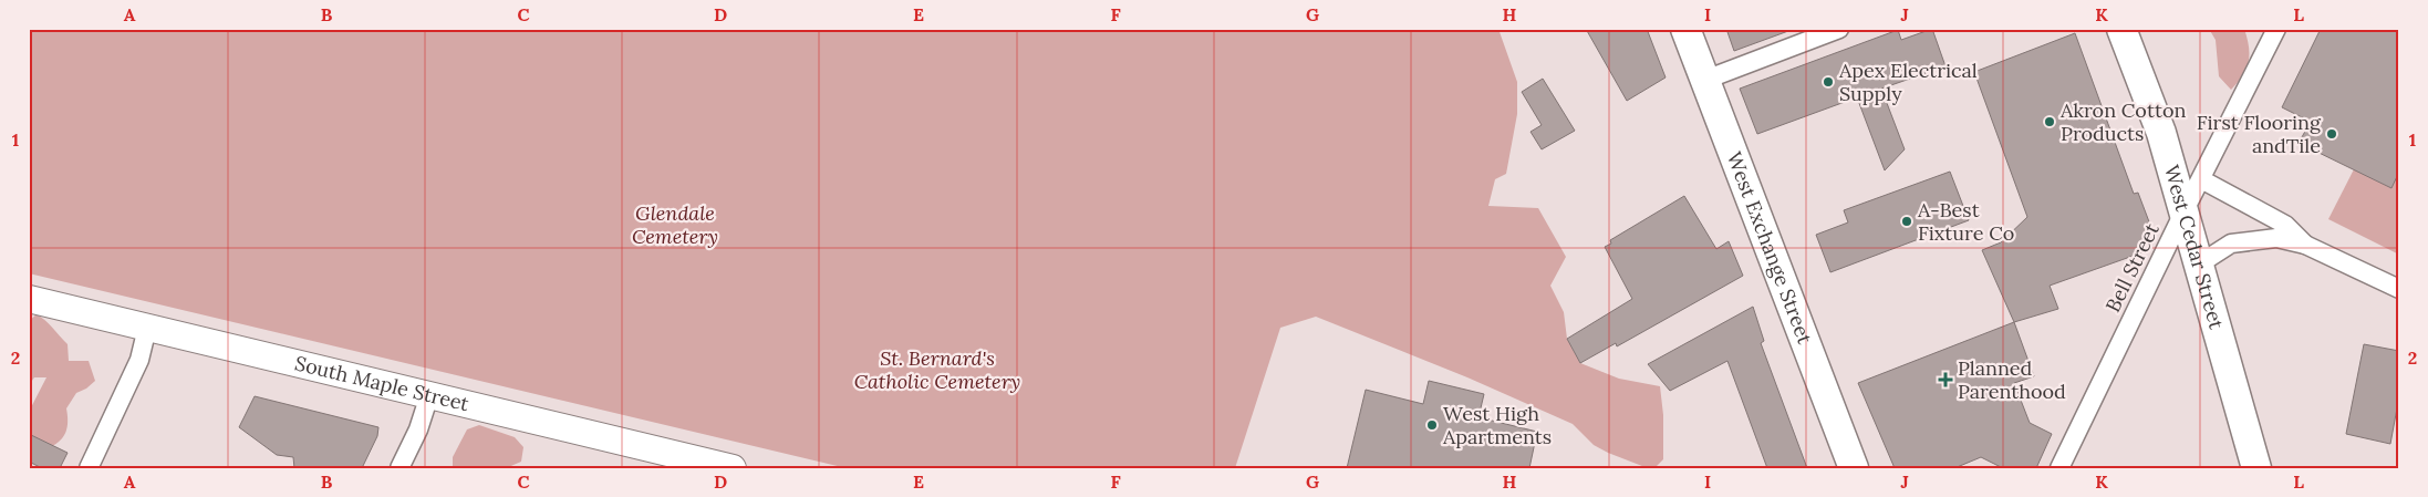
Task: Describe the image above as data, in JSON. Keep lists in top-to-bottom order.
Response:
{
  "streets": {
    "main road": ["West Cedar Street", "West Exchange Street", "South Maple Street"],
    "street": ["Bell Street"]
  },
  "crossings": [
    ["West Cedar Street", "Bell Street"]
  ],
  "parks": ["Glendale Cemetery", "St. Bernard's Catholic Cemetery"],
  "places": {
    "other": [
      "Apex Electrical Supply",
      "Akron Cotton Products",
      "First Flooring andTile",
      "A-Best Fixture Co",
      "West High Apartments"
    ],
    "health": ["Planned Parenthood"]
  },
  "grid": {
    "columns": [
      "A",
      "B",
      "C",
      "D",
      "E",
      "F",
      "G",
      "H",
      "I",
      "J",
      "K",
      "L"
    ],
    "rows": ["1", "2"]
  }
}
